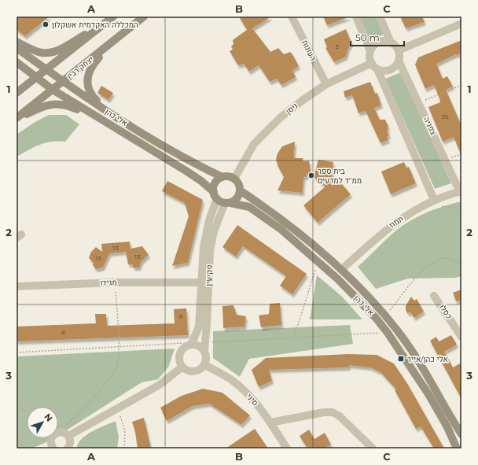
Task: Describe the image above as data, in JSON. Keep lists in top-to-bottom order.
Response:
{
  "streets": {
    "street": [
      "העונות",
      "יצחק רבין",
      "ניסן",
      "אלי כהן",
      "צפניה",
      "תמוז",
      "פקיעין",
      "מגידו",
      "כסלו",
      "סיני"
    ]
  },
  "crossings": [
    ["העונות", "ניסן"],
    ["יצחק רבין", "אלי כהן"],
    ["ניסן", "אלי כהן"],
    ["ניסן", "צפניה"],
    ["ניסן", "פקיעין"],
    ["אלי כהן", "תמוז"],
    ["אלי כהן", "פקיעין"],
    ["צפניה", "תמוז"],
    ["פקיעין", "מגידו"],
    ["פקיעין", "סיני"]
  ],
  "places": {
    "other": ["המכללה האקדמית אשקלון", "בית ספר ממ\"ד למדעים"],
    "transit": ["אלי כהן/אייר"]
  },
  "house_numbers": [
    "5",
    "35",
    "13",
    "13",
    "13",
    "8",
    "6"
  ],
  "scale_bar": "50 m",
  "north": "top right",
  "grid": {
    "columns": ["A", "B", "C"],
    "rows": ["1", "2", "3"]
  }
}
